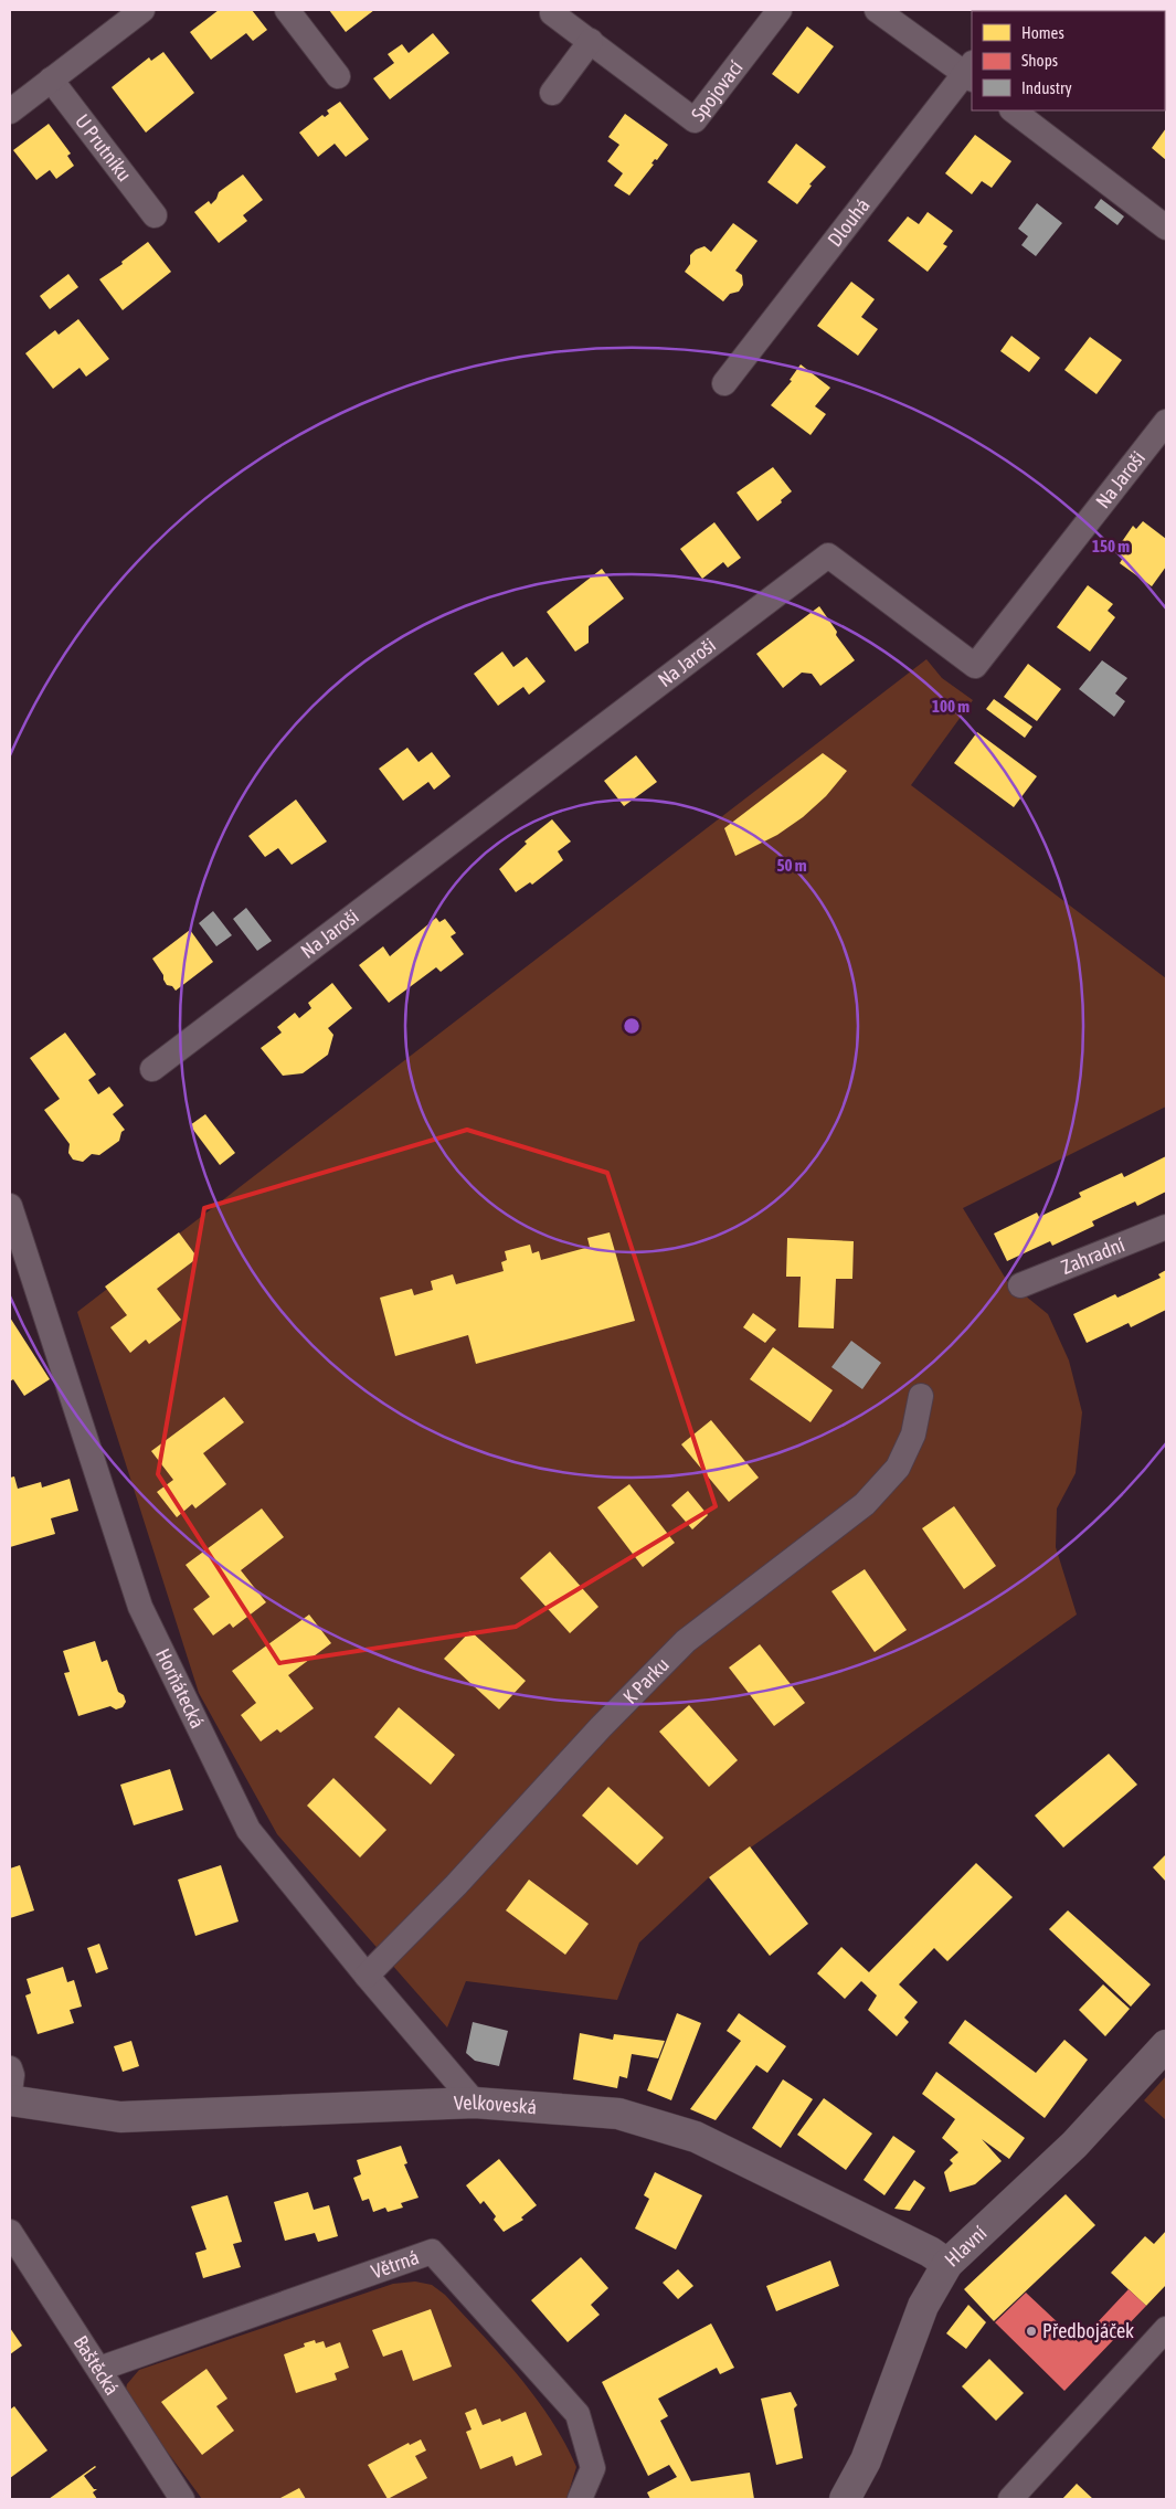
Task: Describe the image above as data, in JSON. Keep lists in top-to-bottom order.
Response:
{
  "streets": {
    "street": [
      "Spojovací",
      "U Prutníku",
      "Dlouhá",
      "Na Jaroši",
      "Zahradní",
      "K Parku",
      "Horňátecká",
      "Velkoveská",
      "Hlavní",
      "Větrná",
      "Baštěcká"
    ]
  },
  "crossings": [
    ["K Parku", "Horňátecká"],
    ["Horňátecká", "Velkoveská"],
    ["Velkoveská", "Hlavní"],
    ["Větrná", "Baštěcká"]
  ],
  "places": ["Předbojáček"],
  "legend": ["Homes", "Shops", "Industry"],
  "rings": ["150 m", "100 m", "50 m"]
}
